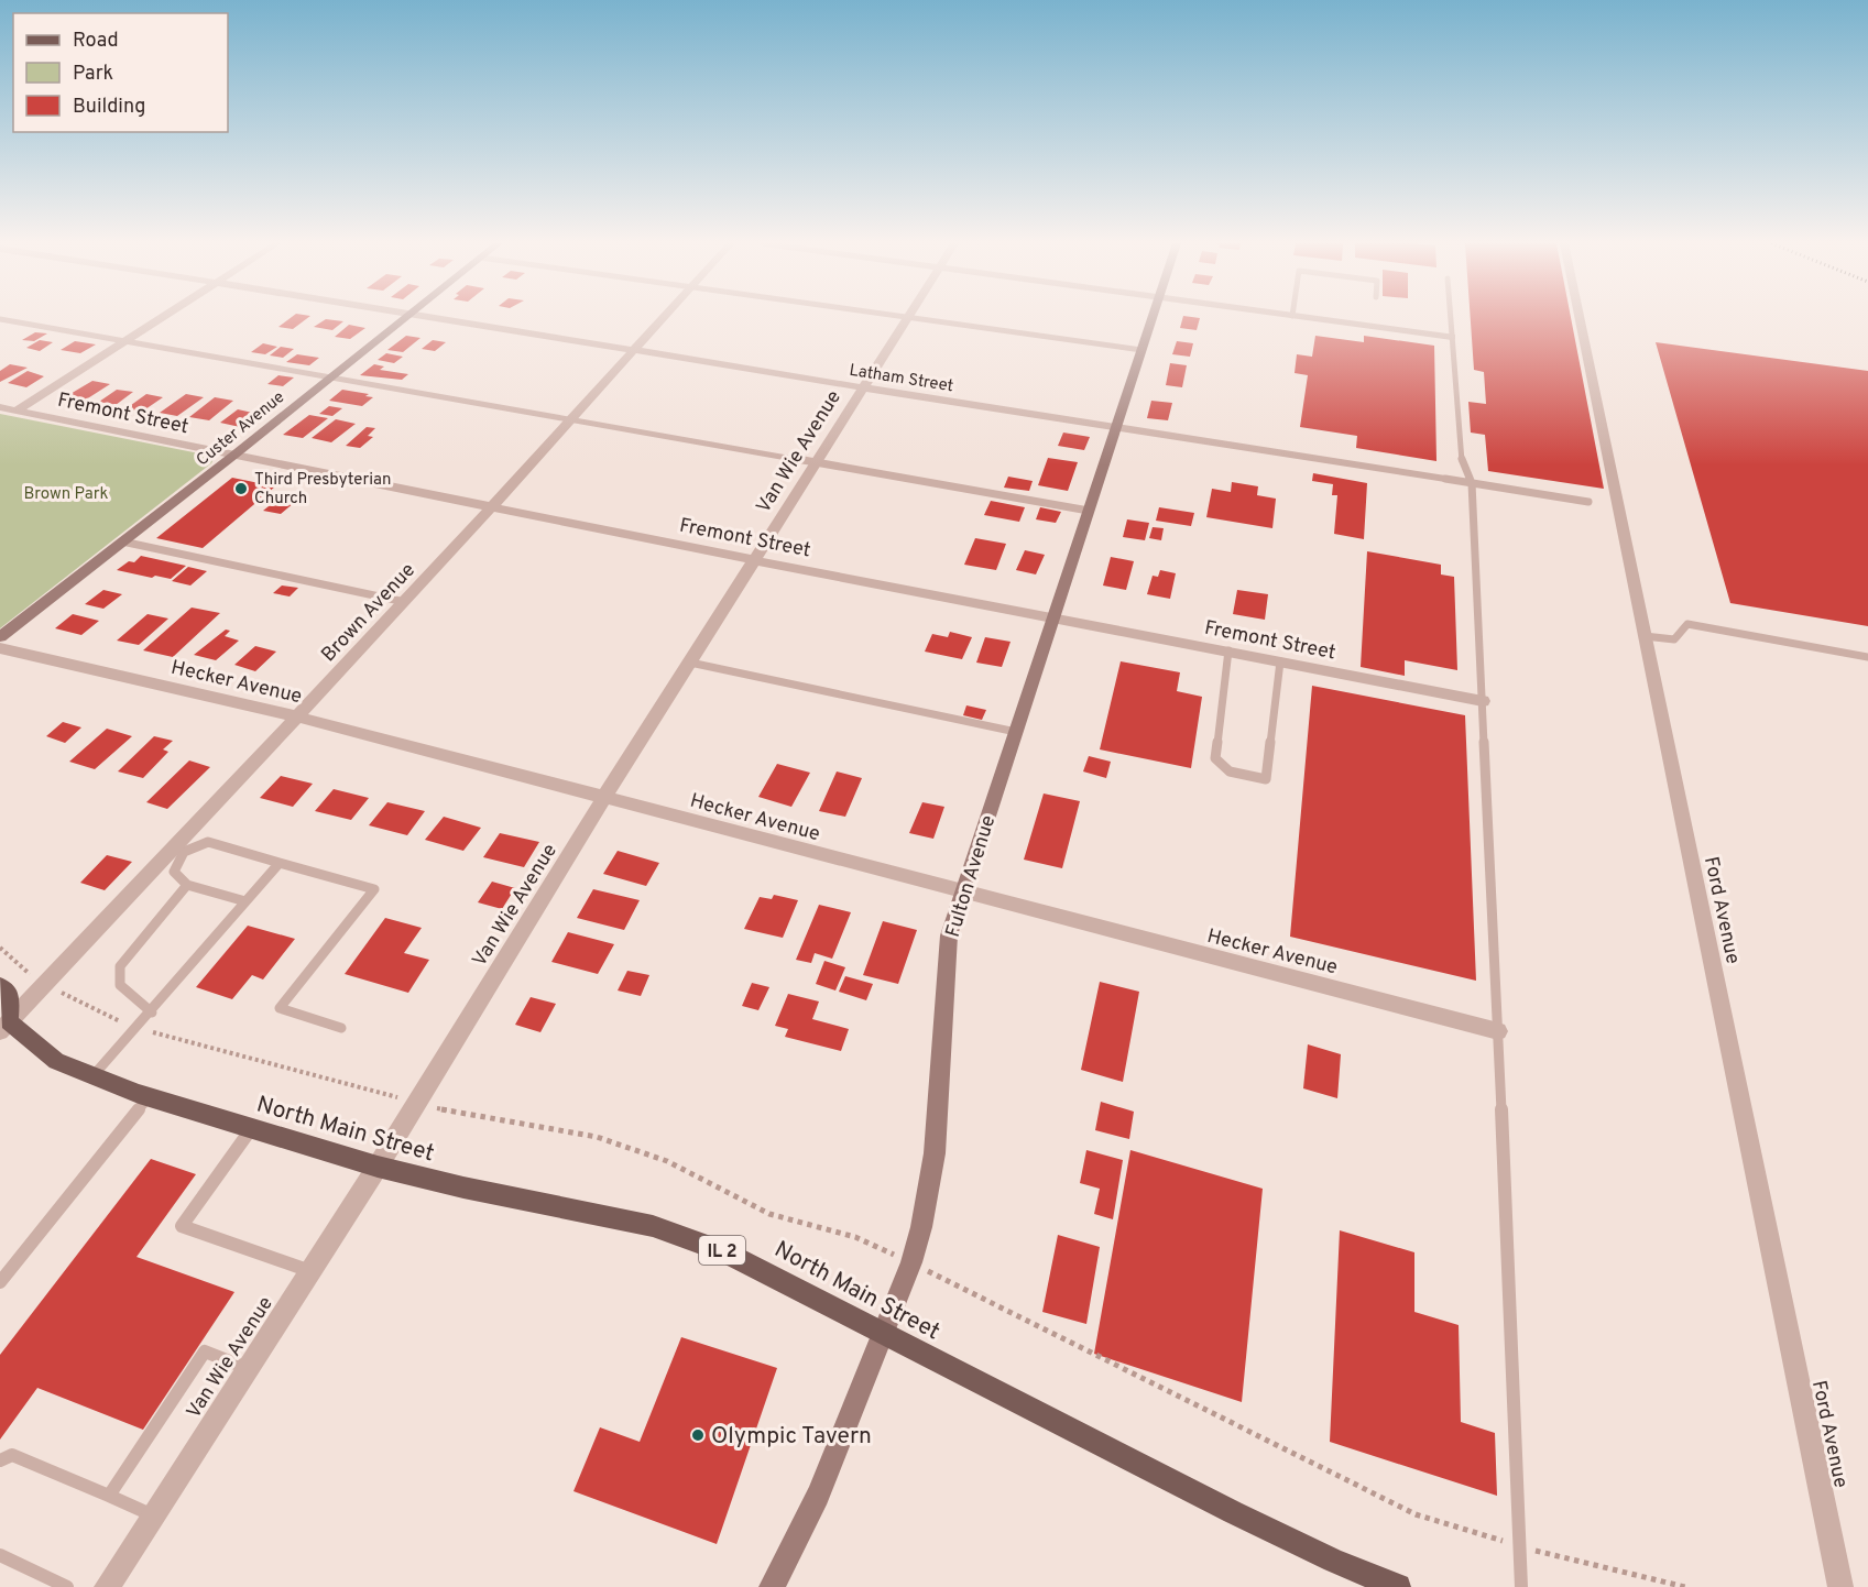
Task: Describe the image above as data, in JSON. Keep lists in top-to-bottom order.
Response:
{
  "streets": {
    "main road": ["North Main Street", "IL 2"],
    "street": [
      "Latham Street",
      "Fremont Street",
      "Custer Avenue",
      "Van Wie Avenue",
      "Brown Avenue",
      "Hecker Avenue",
      "Fulton Avenue",
      "Ford Avenue"
    ]
  },
  "crossings": [
    ["Latham Street", "Van Wie Avenue"],
    ["Latham Street", "Brown Avenue"],
    ["Latham Street", "Fulton Avenue"],
    ["Fremont Street", "Custer Avenue"],
    ["Fremont Street", "Van Wie Avenue"],
    ["Fremont Street", "Brown Avenue"],
    ["Fremont Street", "Fulton Avenue"],
    ["Van Wie Avenue", "Hecker Avenue"],
    ["Van Wie Avenue", "North Main Street"],
    ["Brown Avenue", "Hecker Avenue"],
    ["Brown Avenue", "North Main Street"],
    ["Hecker Avenue", "Fulton Avenue"],
    ["Fulton Avenue", "North Main Street"]
  ],
  "parks": ["Brown Park"],
  "places": ["Third Presbyterian Church", "Olympic Tavern"],
  "legend": ["Road", "Park", "Building"]
}
